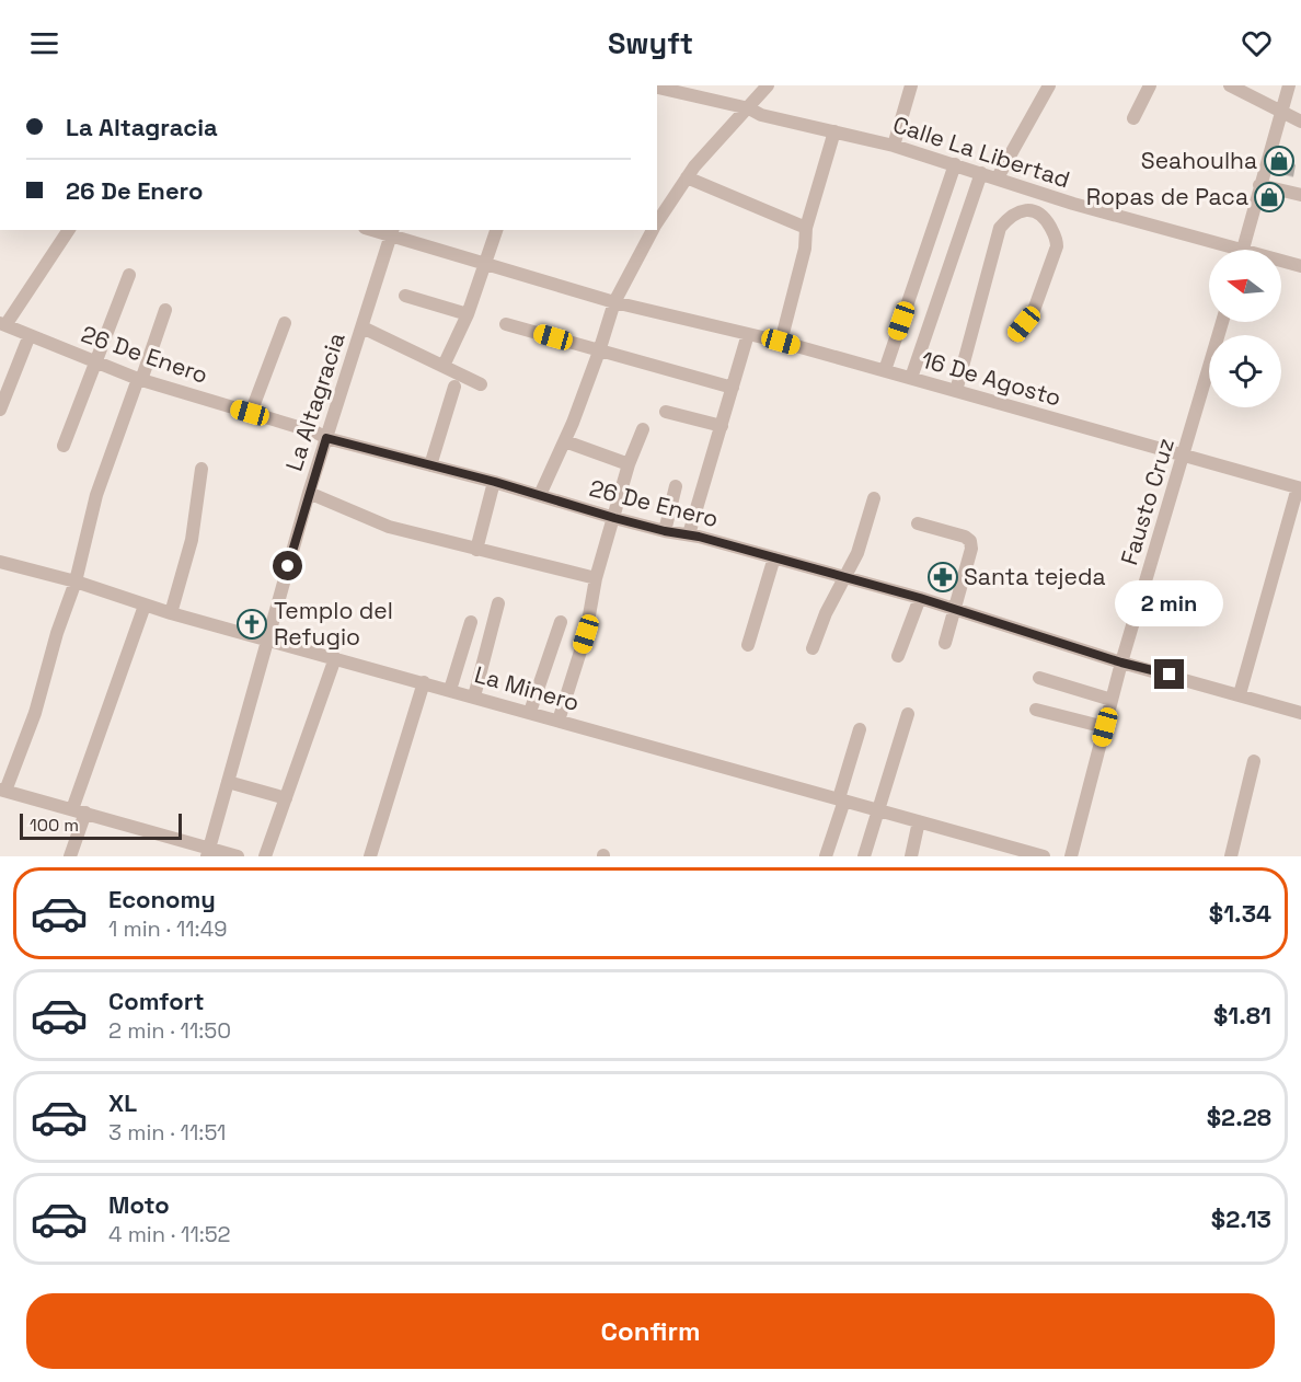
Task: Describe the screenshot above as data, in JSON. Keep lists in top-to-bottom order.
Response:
{
  "streets": {
    "street": [
      "Calle La Libertad",
      "26 De Enero",
      "16 De Agosto",
      "La Altagracia",
      "Fausto Cruz",
      "La Minero"
    ]
  },
  "crossings": [
    ["26 De Enero", "La Altagracia"],
    ["26 De Enero", "Fausto Cruz"],
    ["16 De Agosto", "La Altagracia"],
    ["16 De Agosto", "Fausto Cruz"],
    ["La Altagracia", "La Minero"]
  ],
  "places": {
    "shop": ["Seahoulha", "Ropas de Paca"],
    "pharmacy": ["Santa tejeda"],
    "church": ["Templo del Refugio"]
  },
  "scale_bar": "100 m",
  "north": "left",
  "page": {
    "header": "Swyft",
    "banner": ["La Altagracia", "26 De Enero"],
    "bubble": "2 min",
    "scale": "100 m",
    "list": [
      {
        "name": "Economy",
        "note": "1 min · 11:49",
        "value": "$1.34"
      },
      {
        "name": "Comfort",
        "note": "2 min · 11:50",
        "value": "$1.81"
      },
      {
        "name": "XL",
        "note": "3 min · 11:51",
        "value": "$2.28"
      },
      {
        "name": "Moto",
        "note": "4 min · 11:52",
        "value": "$2.13"
      }
    ],
    "buttons": "Confirm"
  }
}
